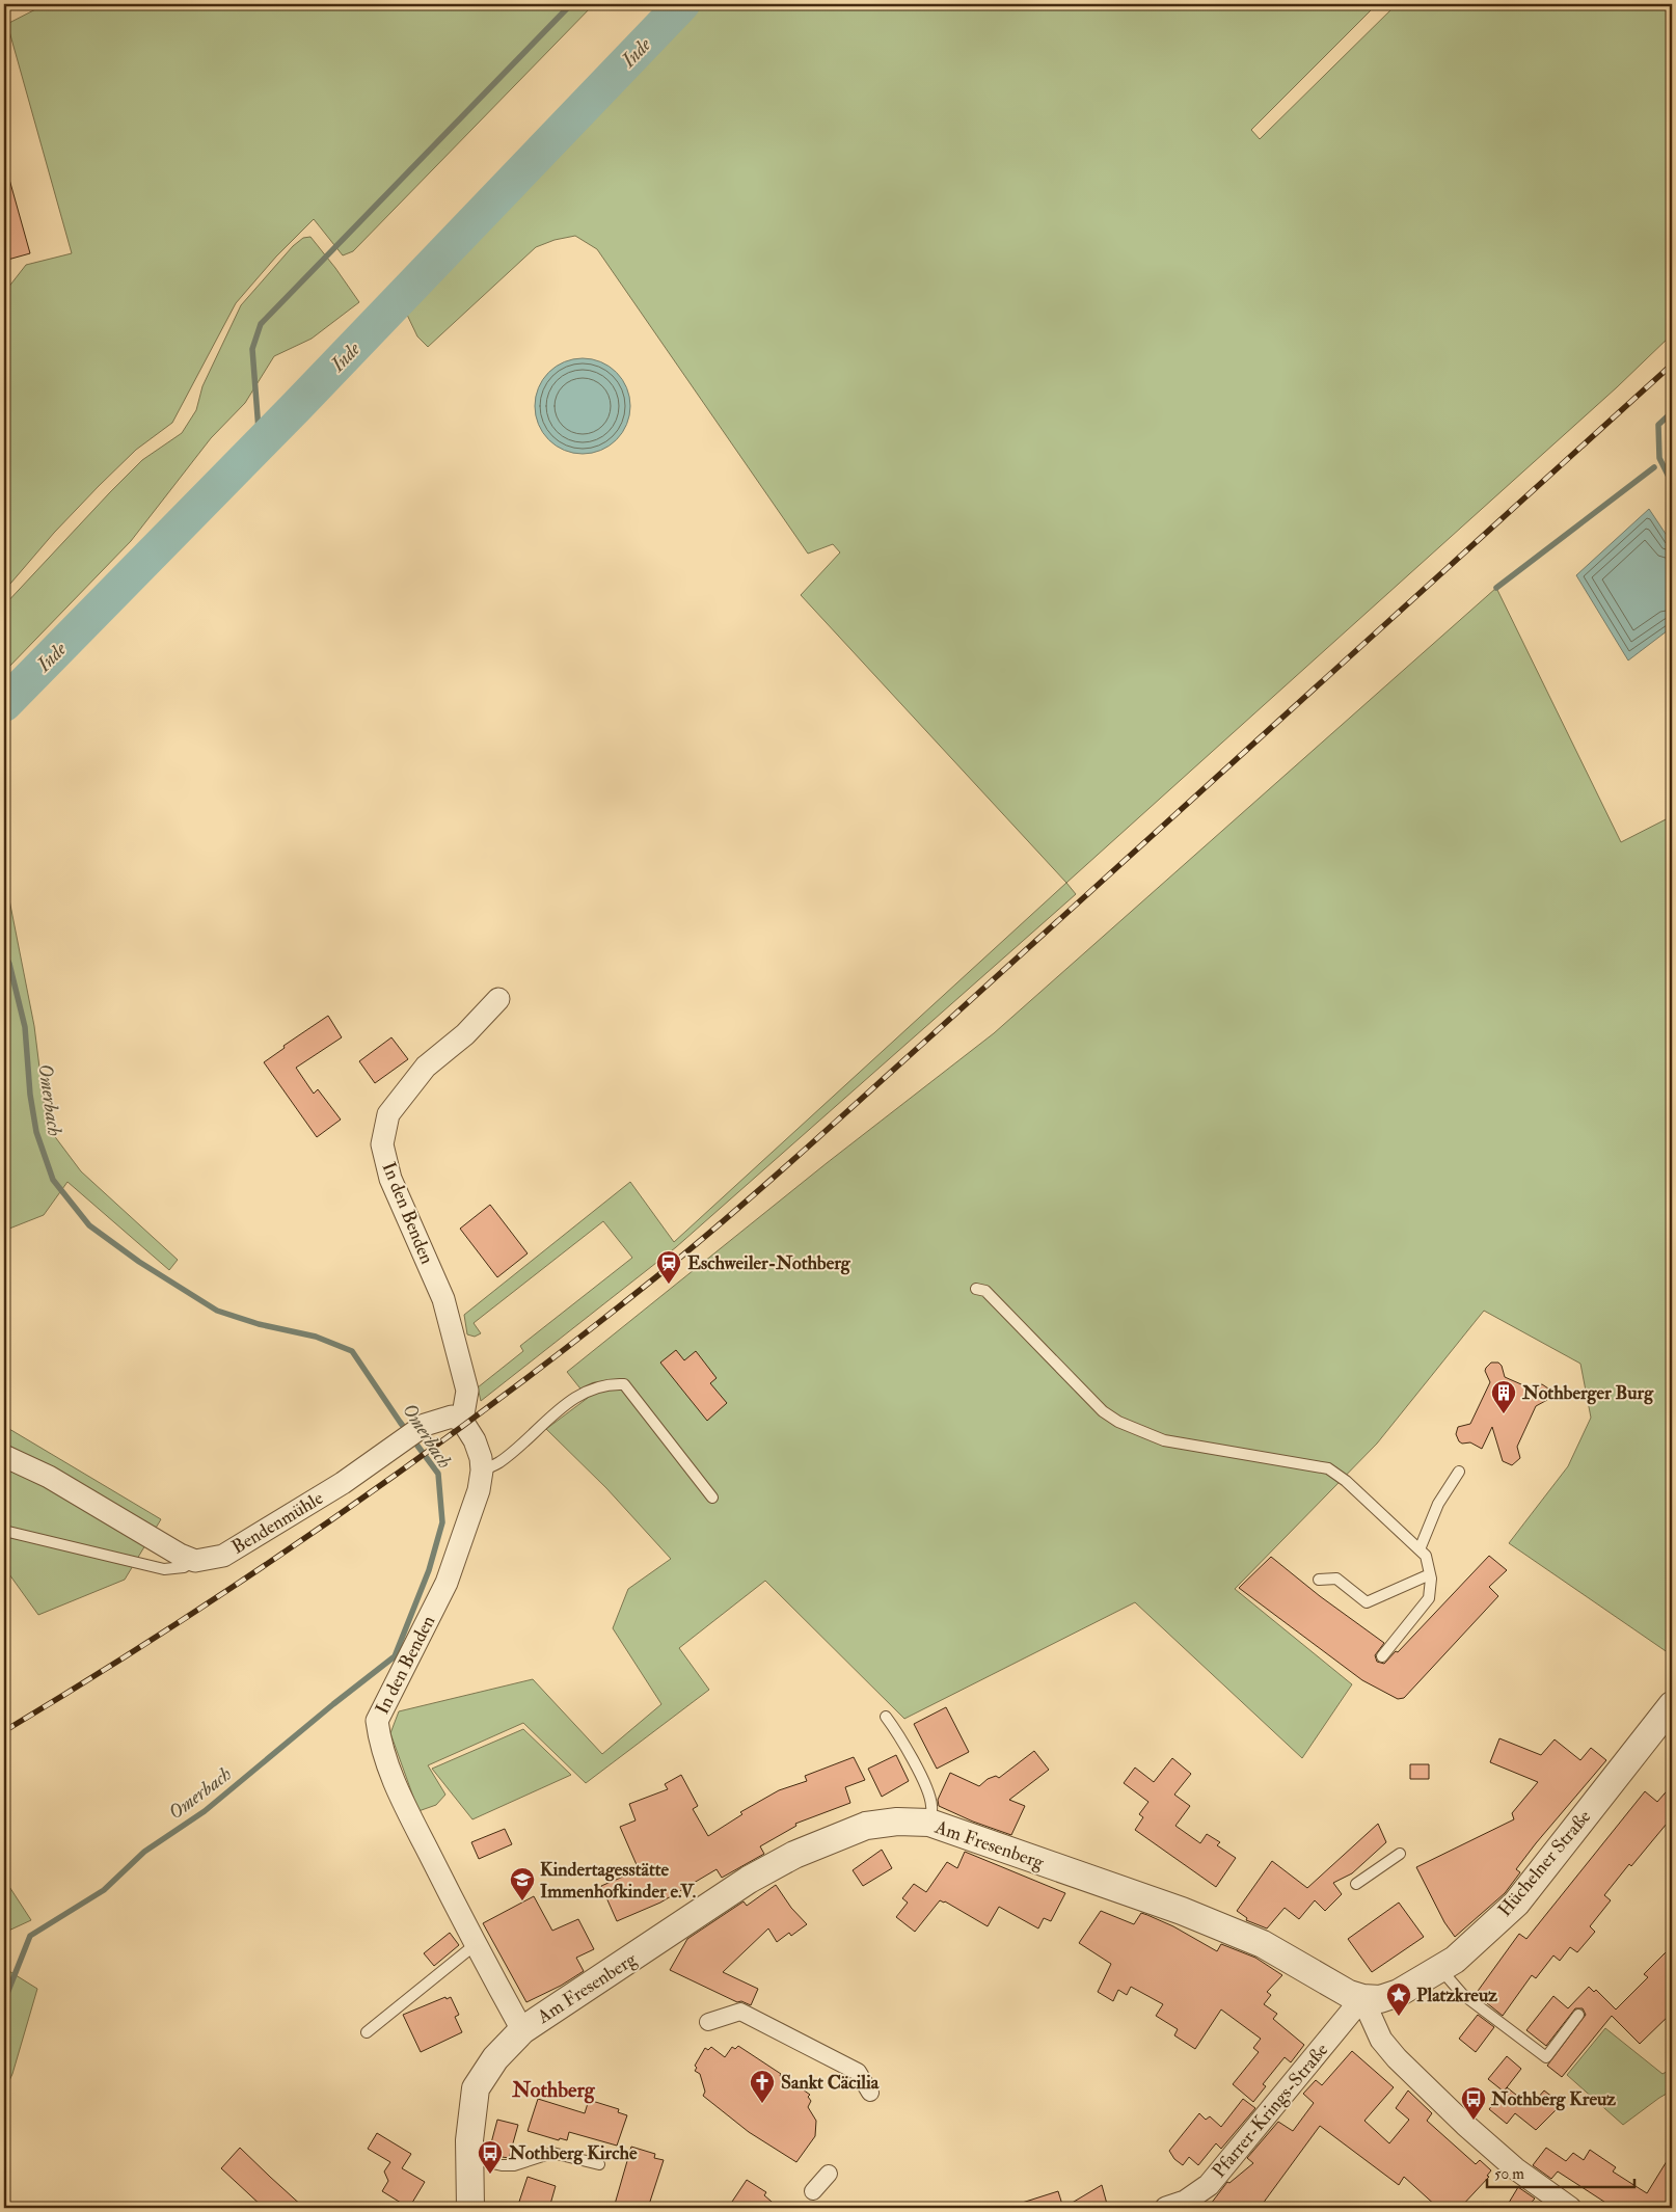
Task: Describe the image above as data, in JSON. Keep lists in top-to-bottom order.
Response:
{
  "streets": {
    "street": [
      "In den Benden",
      "Bendenmühle",
      "Am Fresenberg",
      "Hüchelner Straße",
      "Pfarrer-Krings-Straße"
    ]
  },
  "crossings": [
    ["In den Benden", "Bendenmühle"],
    ["In den Benden", "Am Fresenberg"],
    ["Am Fresenberg", "Hüchelner Straße"],
    ["Am Fresenberg", "Pfarrer-Krings-Straße"],
    ["Hüchelner Straße", "Pfarrer-Krings-Straße"]
  ],
  "districts": ["Nothberg"],
  "water": ["Inde", "Omerbach"],
  "places": {
    "station": ["Eschweiler-Nothberg"],
    "building": ["Nothberger Burg"],
    "school or university": ["Kindertagesstätte Immenhofkinder e.V."],
    "place": ["Platzkreuz"],
    "church": ["Sankt Cäcilia"],
    "bus stop": ["Nothberg Kreuz", "Nothberg Kirche"]
  },
  "scale_bar": "50 m"
}
